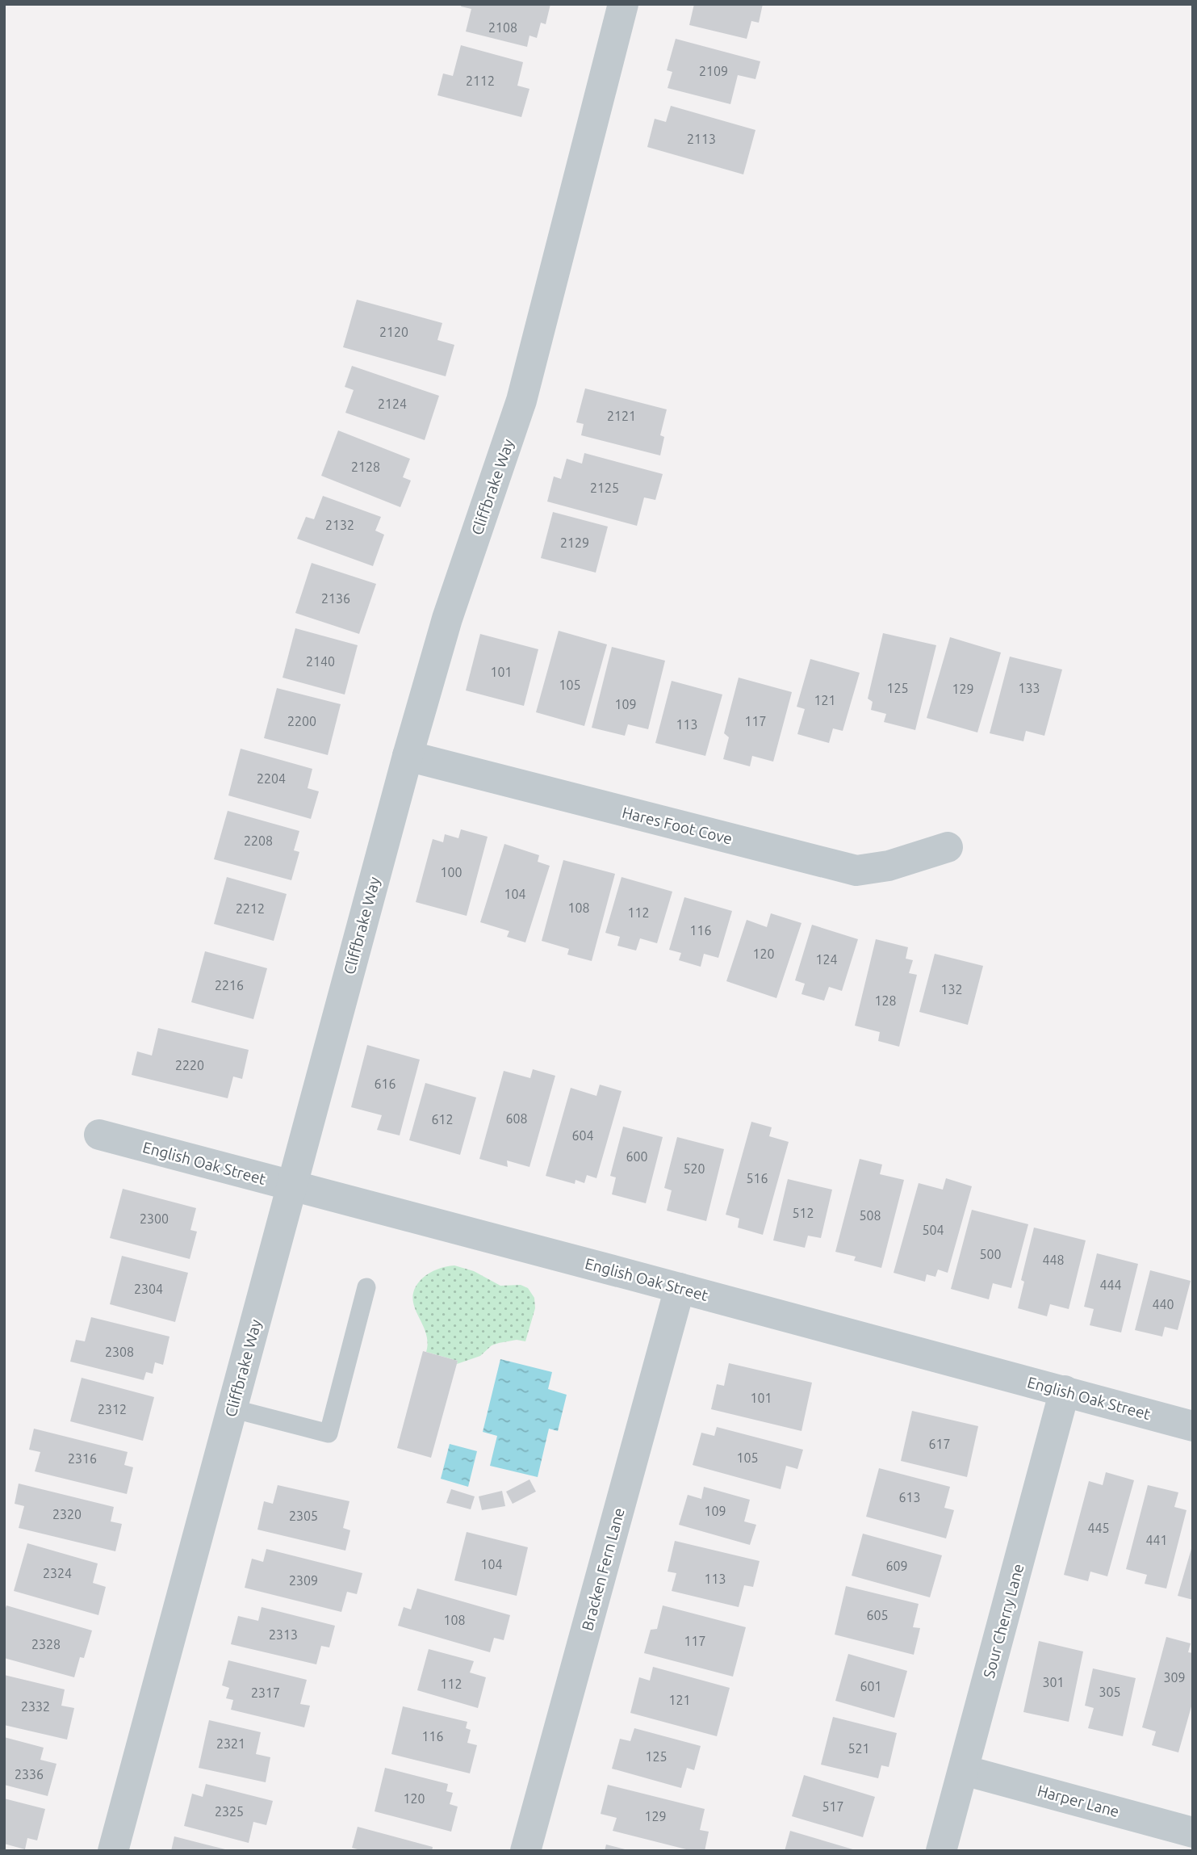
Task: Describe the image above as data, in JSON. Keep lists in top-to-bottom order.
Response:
{
  "streets": {
    "street": [
      "Cliffbrake Way",
      "Hares Foot Cove",
      "English Oak Street",
      "Bracken Fern Lane",
      "Sour Cherry Lane",
      "Harper Lane"
    ]
  },
  "crossings": [
    ["Cliffbrake Way", "Hares Foot Cove"],
    ["Cliffbrake Way", "English Oak Street"],
    ["English Oak Street", "Bracken Fern Lane"],
    ["English Oak Street", "Sour Cherry Lane"],
    ["Sour Cherry Lane", "Harper Lane"]
  ],
  "house_numbers": [
    "2108",
    "2109",
    "2112",
    "2113",
    "2120",
    "2124",
    "2121",
    "2128",
    "2125",
    "2132",
    "2129",
    "2136",
    "2140",
    "101",
    "105",
    "125",
    "133",
    "129",
    "121",
    "109",
    "2200",
    "117",
    "113",
    "2204",
    "2208",
    "100",
    "104",
    "108",
    "2212",
    "112",
    "116",
    "120",
    "124",
    "2216",
    "132",
    "128",
    "2220",
    "616",
    "608",
    "612",
    "604",
    "600",
    "520",
    "516",
    "512",
    "508",
    "2300",
    "504",
    "500",
    "448",
    "444",
    "2304",
    "440",
    "2308",
    "101",
    "2312",
    "617",
    "105",
    "2316",
    "613",
    "109",
    "2320",
    "2305",
    "445",
    "441",
    "104",
    "609",
    "2324",
    "113",
    "2309",
    "605",
    "108",
    "2313",
    "117",
    "2328",
    "309",
    "301",
    "112",
    "601",
    "305",
    "2317",
    "121",
    "2332",
    "116",
    "2321",
    "521",
    "125",
    "2336",
    "120",
    "517",
    "2325",
    "129"
  ]
}
